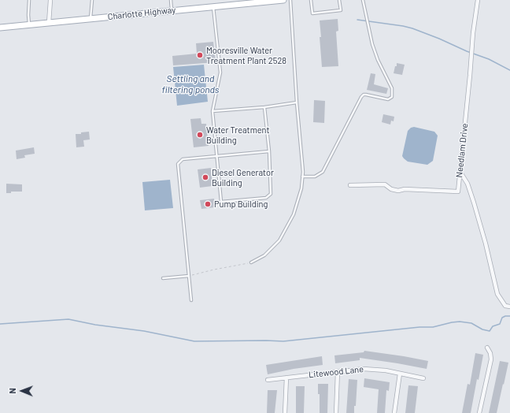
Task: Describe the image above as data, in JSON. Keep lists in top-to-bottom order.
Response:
{
  "streets": {
    "main road": ["Charlotte Highway"],
    "street": ["Needlam Drive", "Litewood Lane"]
  },
  "water": ["Settling and filtering ponds"],
  "places": [
    "Mooresville Water Treatment Plant 2528",
    "Water Treatment Building",
    "Diesel Generator Building",
    "Pump Building"
  ],
  "north": "left"
}
